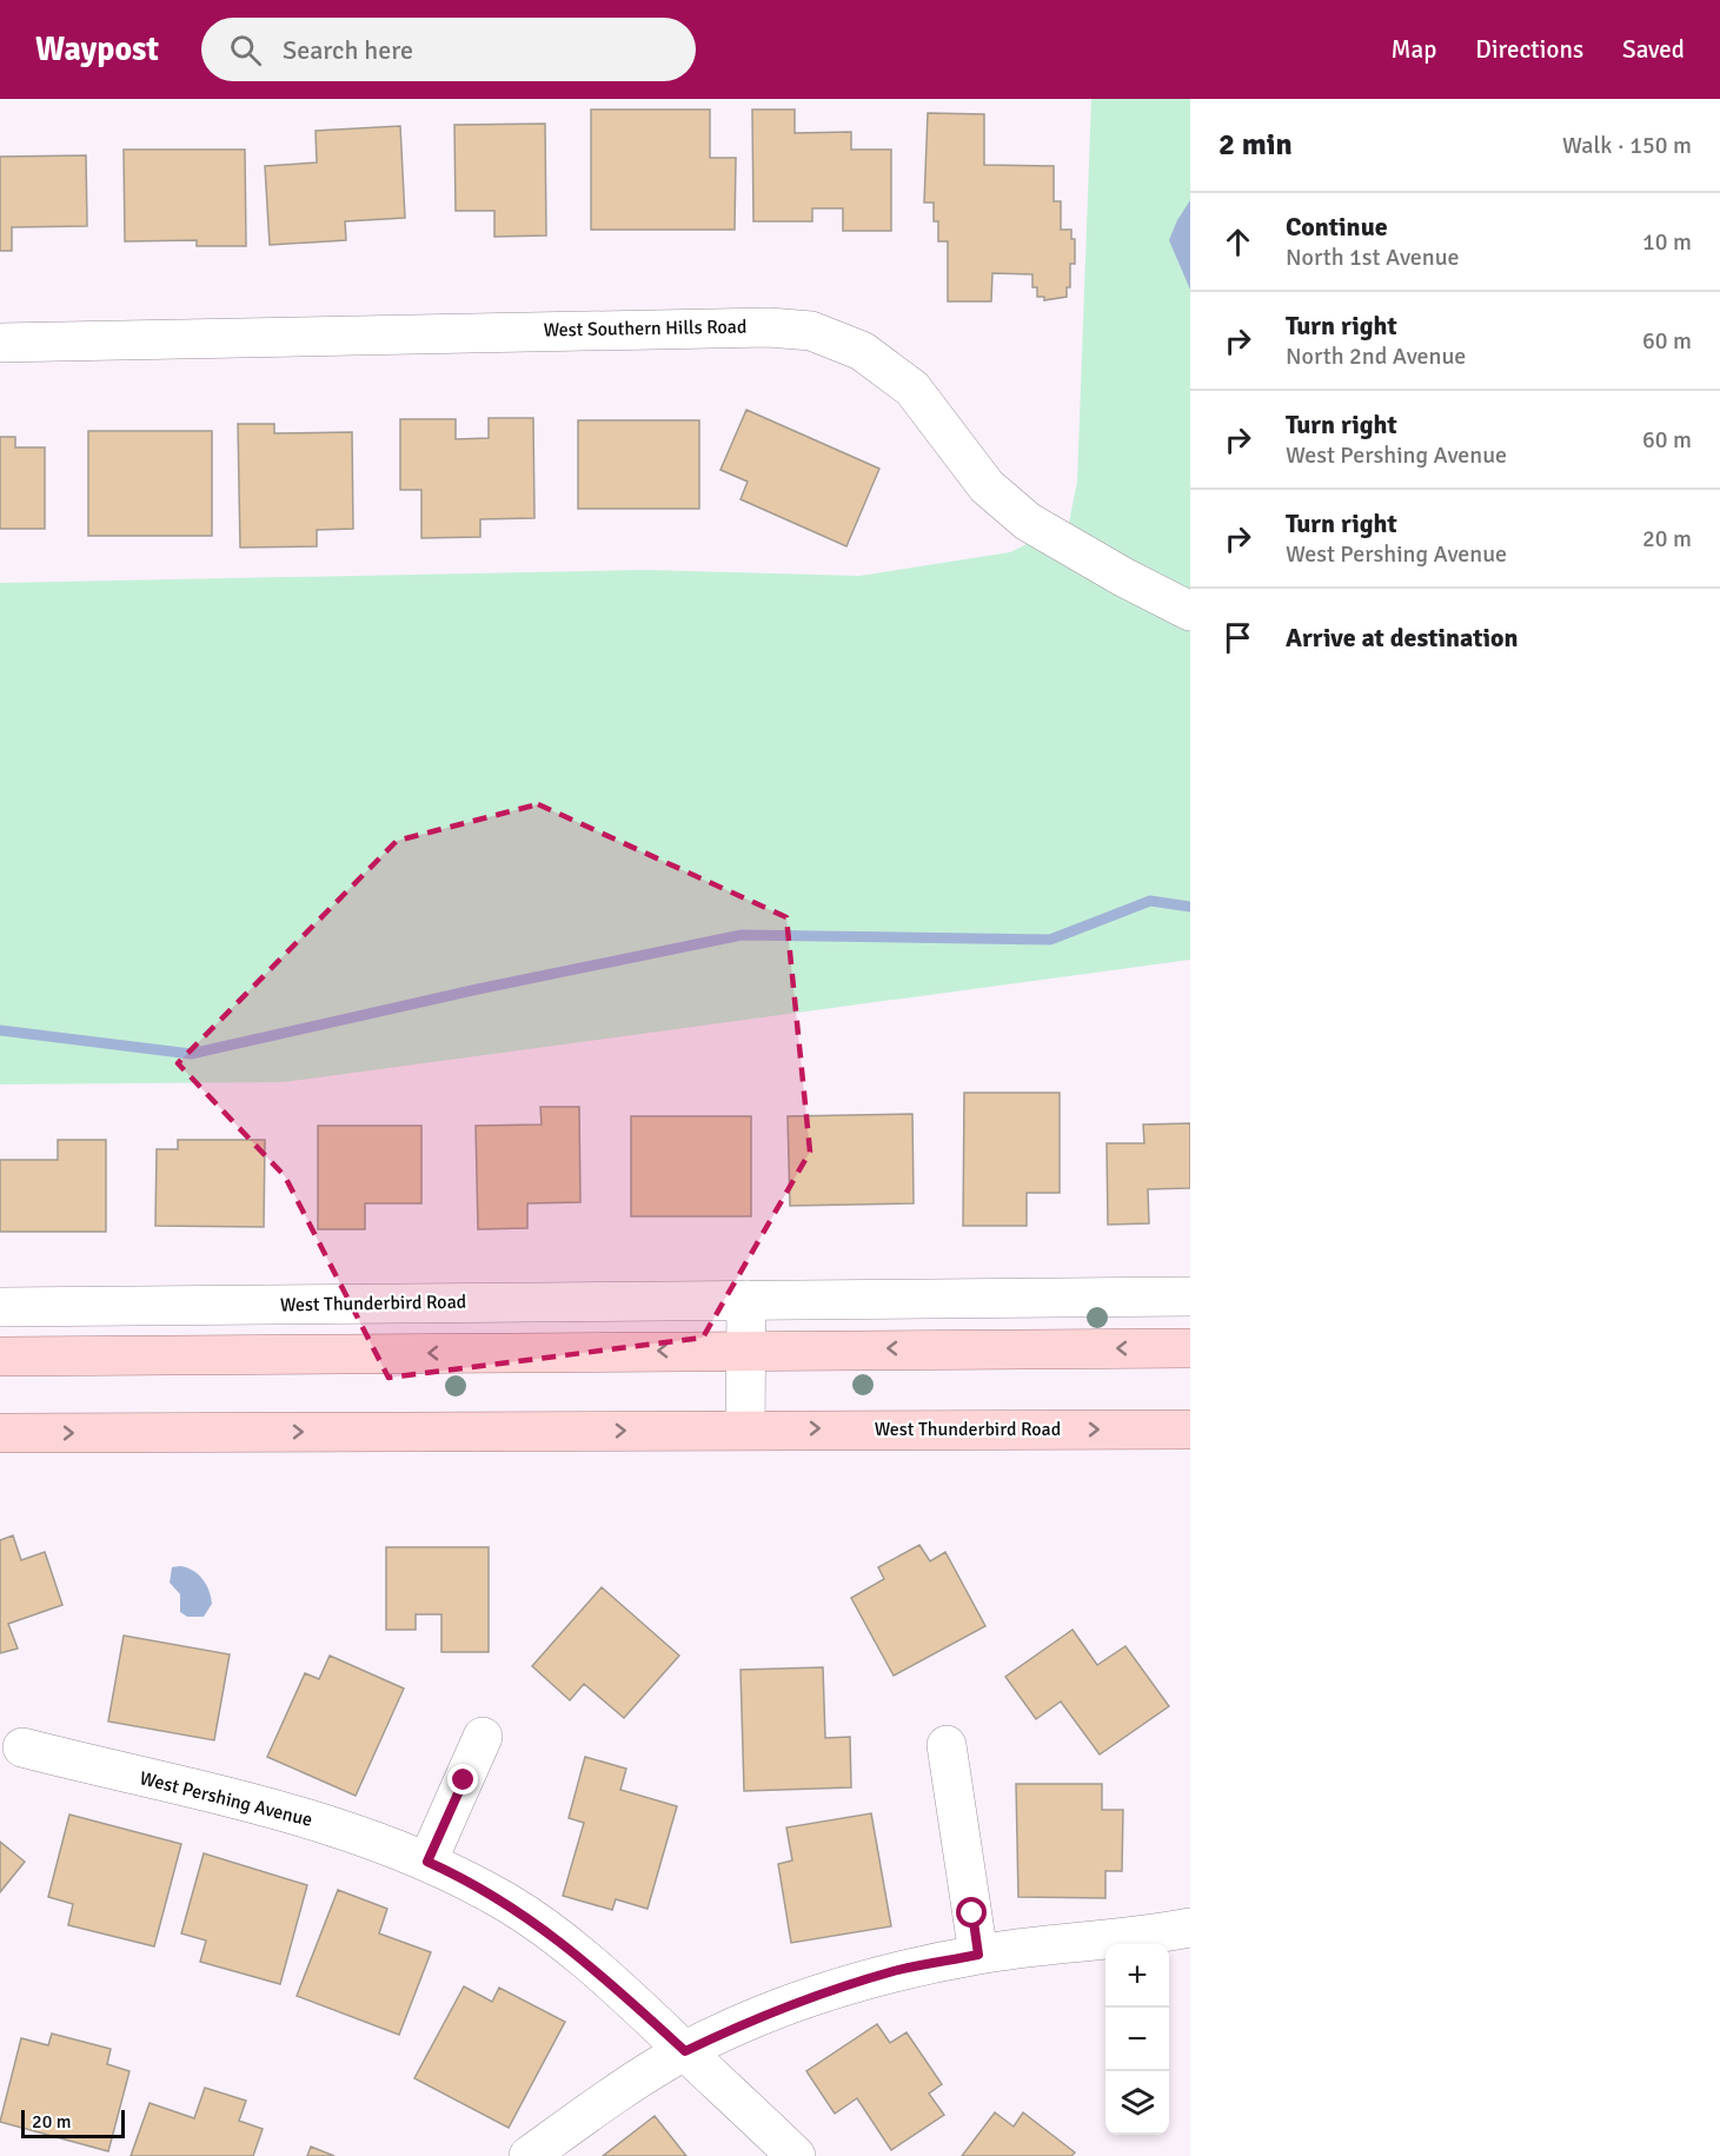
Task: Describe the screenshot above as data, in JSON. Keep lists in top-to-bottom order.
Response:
{
  "streets": {
    "main road": ["West Thunderbird Road"],
    "street": ["West Southern Hills Road", "West Pershing Avenue"]
  },
  "scale_bar": "20 m",
  "page": {
    "header": "Waypost",
    "search": "Search here",
    "nav": ["Map", "Directions", "Saved"],
    "heading": ["2 min", "Walk · 150 m"],
    "list": [
      ["Continue", "North 1st Avenue", "10 m"],
      ["Turn right", "North 2nd Avenue", "60 m"],
      ["Turn right", "West Pershing Avenue", "60 m"],
      ["Turn right", "West Pershing Avenue", "20 m"],
      "Arrive at destination"
    ],
    "map_buttons": ["+", "−"],
    "scale": "20 m"
  }
}
